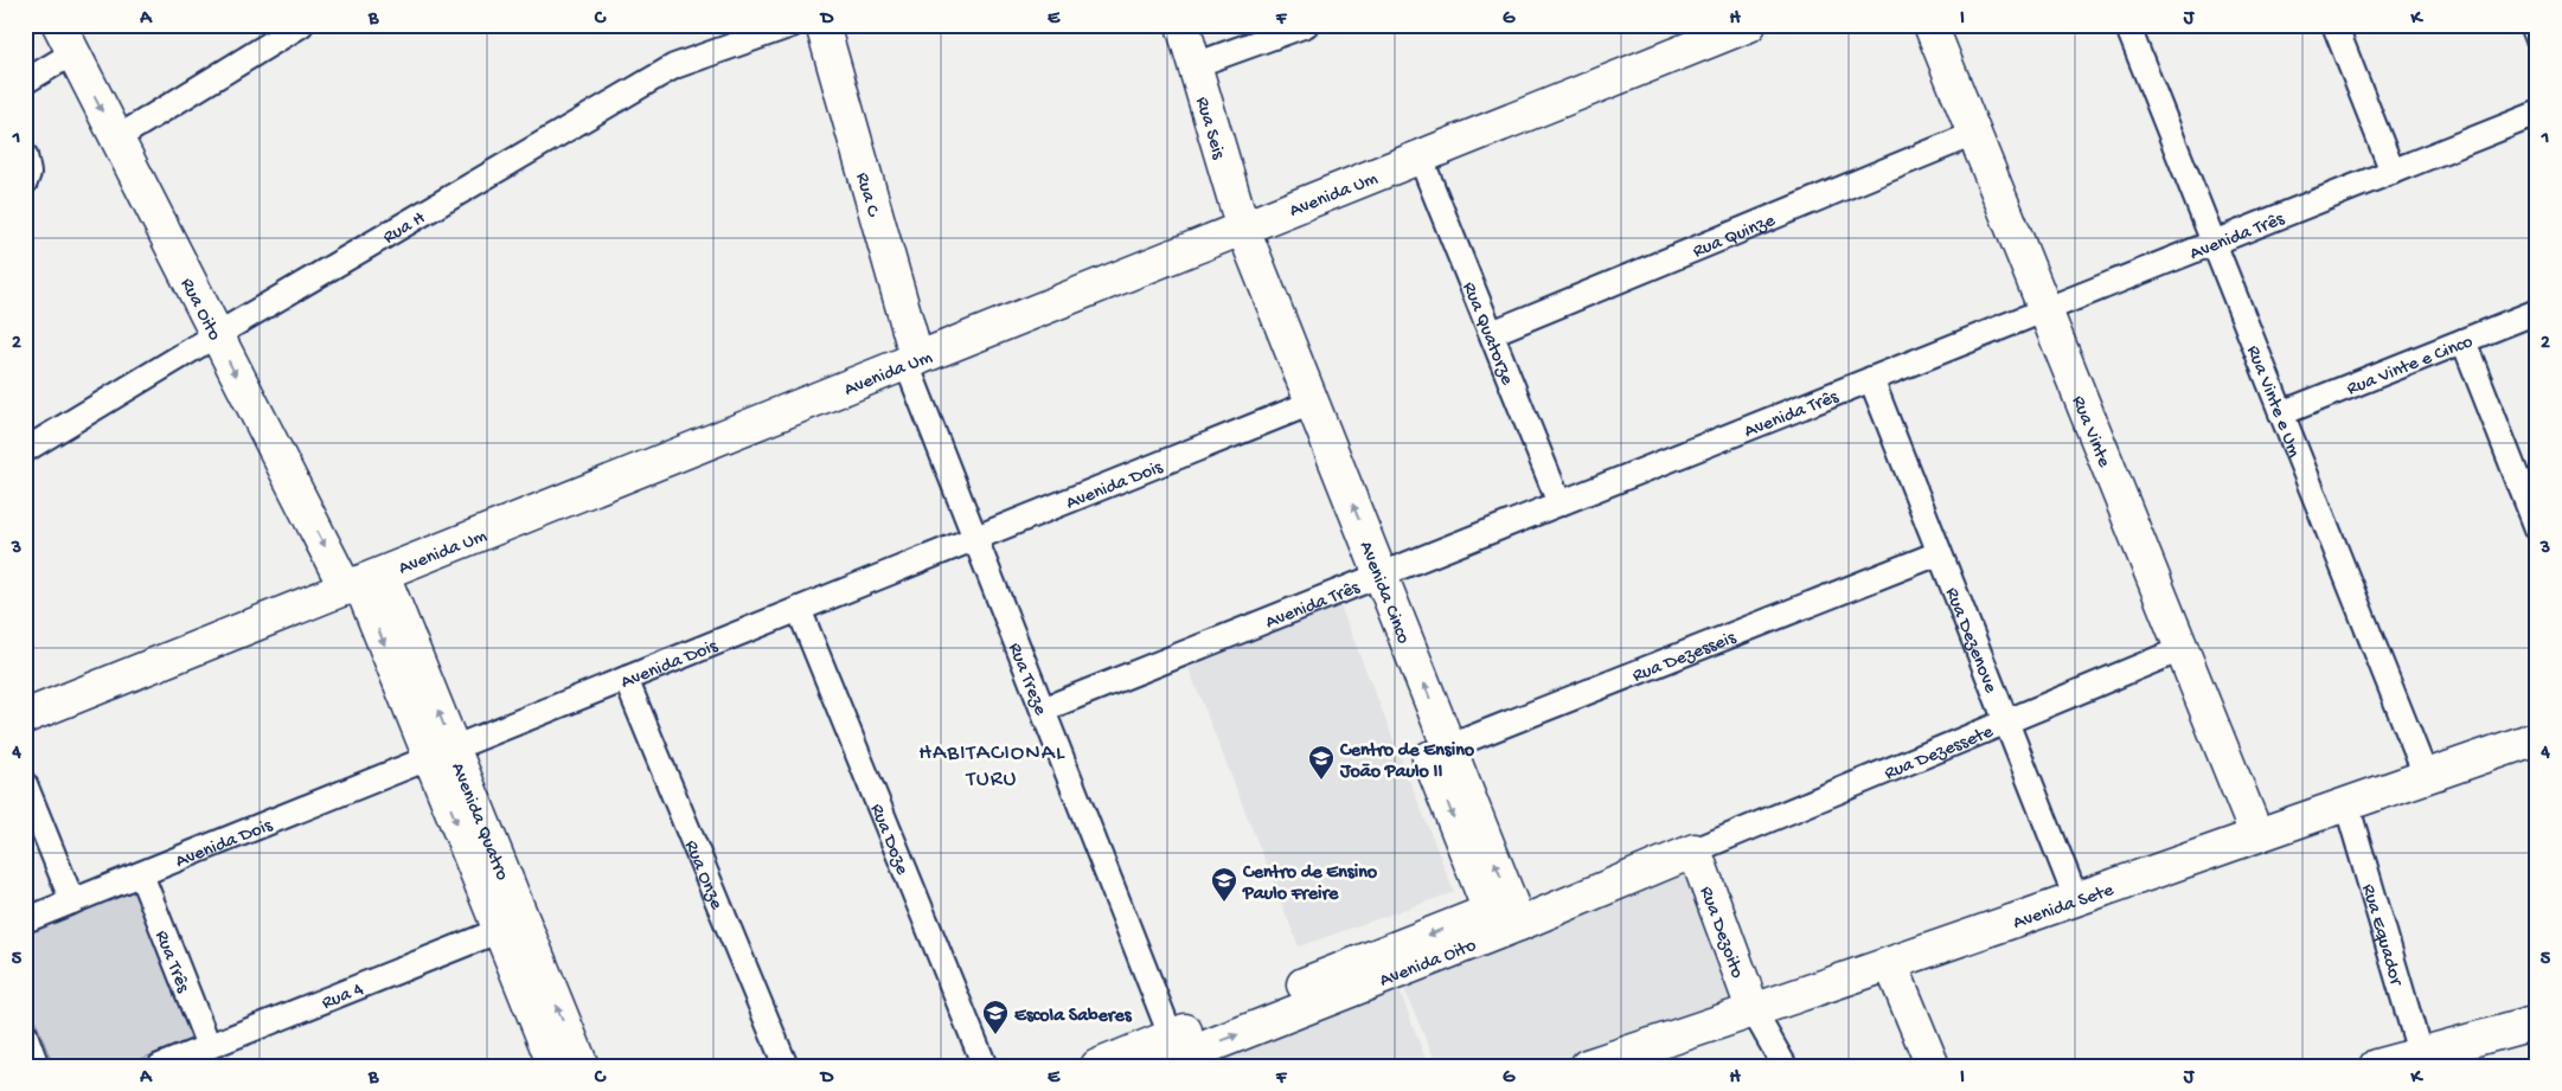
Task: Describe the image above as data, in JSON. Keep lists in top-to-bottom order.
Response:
{
  "streets": {
    "street": [
      "Rua Seis",
      "Rua C",
      "Avenida Um",
      "Rua H",
      "Rua Quinze",
      "Avenida Três",
      "Rua Oito",
      "Rua Quatorze",
      "Rua Vinte e Cinco",
      "Rua Vinte e Um",
      "Rua Vinte",
      "Avenida Dois",
      "Avenida Cinco",
      "Rua Dezenove",
      "Rua Dezesseis",
      "Rua Treze",
      "Rua Dezessete",
      "Avenida Quatro",
      "Rua Doze",
      "Rua Onze",
      "Avenida Sete",
      "Rua Dezoito",
      "Rua Equador",
      "Rua Três",
      "Avenida Oito",
      "Rua 4"
    ]
  },
  "crossings": [
    ["Rua Seis", "Avenida Um"],
    ["Rua Seis", "Avenida Cinco"],
    ["Rua C", "Avenida Um"],
    ["Rua C", "Rua Treze"],
    ["Avenida Um", "Rua Oito"],
    ["Avenida Um", "Rua Quatorze"],
    ["Avenida Um", "Avenida Cinco"],
    ["Avenida Um", "Rua Treze"],
    ["Avenida Um", "Avenida Quatro"],
    ["Rua H", "Rua Oito"],
    ["Rua Quinze", "Rua Quatorze"],
    ["Rua Quinze", "Rua Vinte"],
    ["Avenida Três", "Rua Quatorze"],
    ["Avenida Três", "Rua Vinte e Um"],
    ["Avenida Três", "Rua Vinte"],
    ["Avenida Três", "Avenida Cinco"],
    ["Avenida Três", "Rua Dezenove"],
    ["Avenida Três", "Rua Treze"],
    ["Rua Oito", "Avenida Quatro"],
    ["Rua Vinte e Cinco", "Rua Vinte e Um"],
    ["Rua Vinte e Um", "Avenida Sete"],
    ["Rua Vinte", "Rua Dezessete"],
    ["Rua Vinte", "Avenida Sete"],
    ["Avenida Dois", "Avenida Cinco"],
    ["Avenida Dois", "Rua Treze"],
    ["Avenida Dois", "Avenida Quatro"],
    ["Avenida Dois", "Rua Doze"],
    ["Avenida Dois", "Rua Onze"],
    ["Avenida Dois", "Rua Três"],
    ["Avenida Cinco", "Rua Dezesseis"],
    ["Avenida Cinco", "Avenida Oito"],
    ["Rua Dezenove", "Rua Dezesseis"],
    ["Rua Dezenove", "Rua Dezessete"],
    ["Rua Dezenove", "Avenida Sete"],
    ["Rua Treze", "Avenida Oito"],
    ["Rua Dezessete", "Rua Dezoito"],
    ["Rua Dezessete", "Avenida Oito"],
    ["Avenida Quatro", "Rua 4"],
    ["Avenida Sete", "Rua Dezoito"],
    ["Avenida Sete", "Rua Equador"],
    ["Rua Dezoito", "Avenida Oito"],
    ["Rua Três", "Rua 4"]
  ],
  "one_way": ["Rua Oito"],
  "districts": ["HABITACIONAL TURU"],
  "places": {
    "school or university": ["Centro de Ensino João Paulo II", "Centro de Ensino Paulo Freire", "Escola Saberes"]
  },
  "grid": {
    "columns": [
      "A",
      "B",
      "C",
      "D",
      "E",
      "F",
      "G",
      "H",
      "I",
      "J",
      "K"
    ],
    "rows": [
      "1",
      "2",
      "3",
      "4",
      "5"
    ]
  }
}
